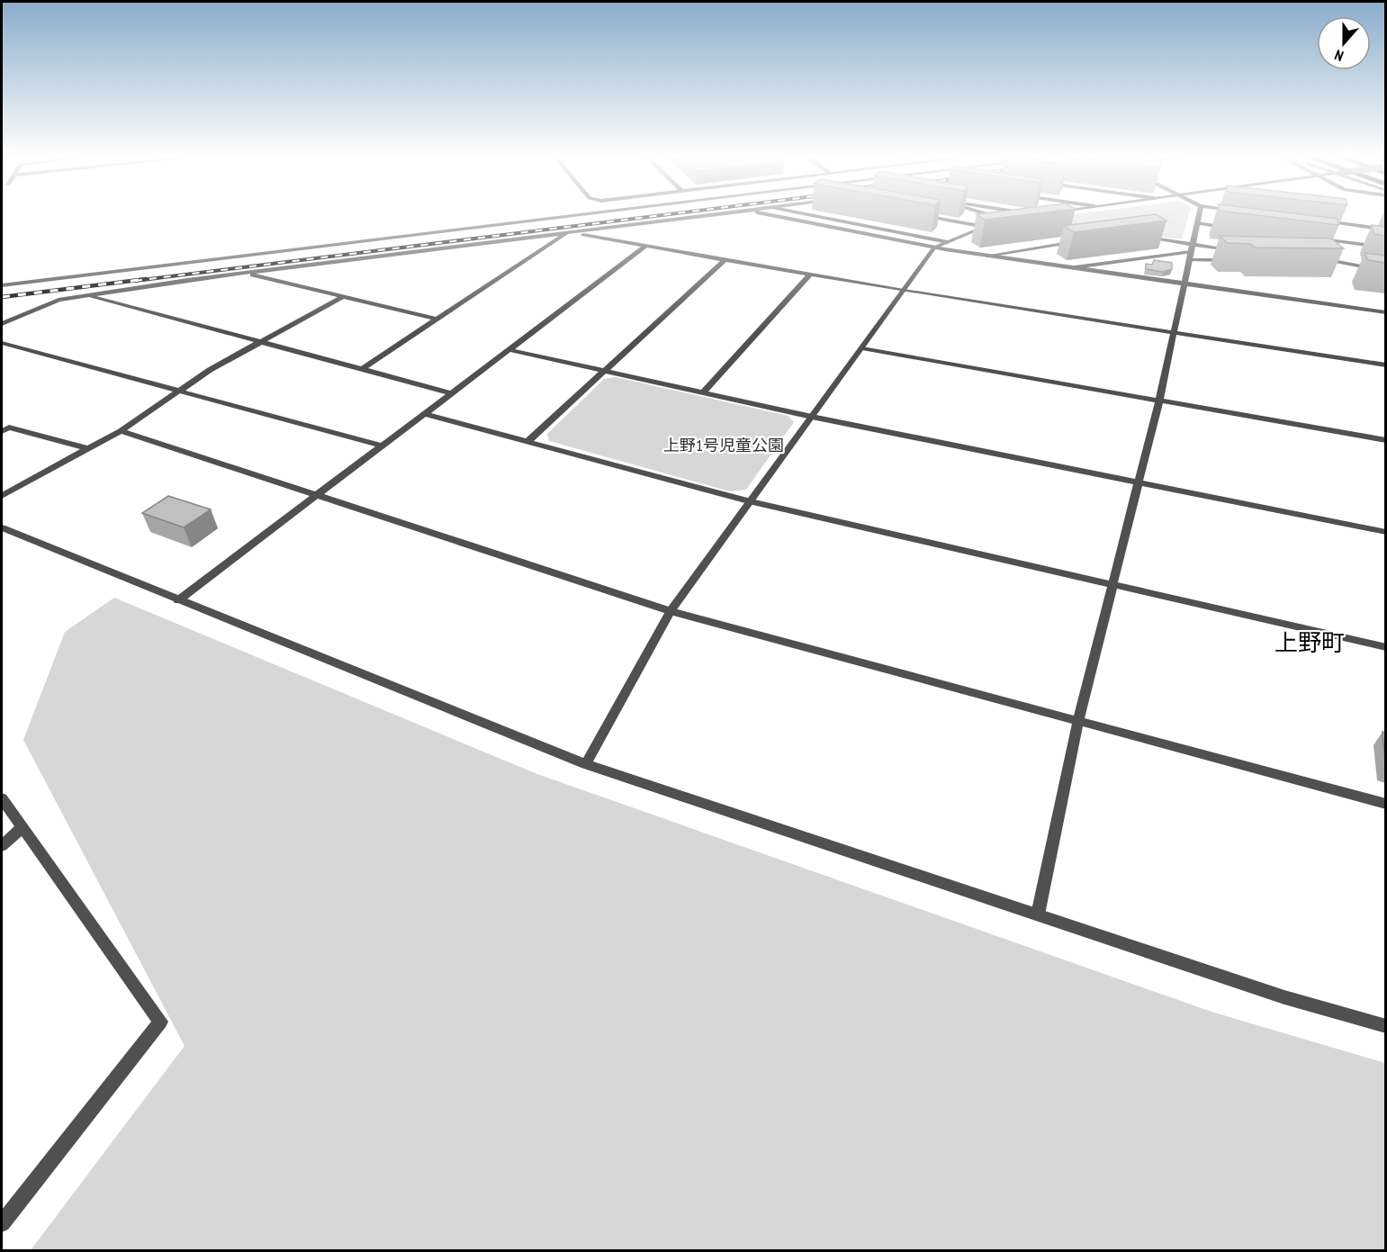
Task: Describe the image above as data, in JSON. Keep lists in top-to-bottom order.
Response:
{
  "districts": ["上野町"],
  "parks": ["上野1号児童公園"],
  "north": "bottom"
}
